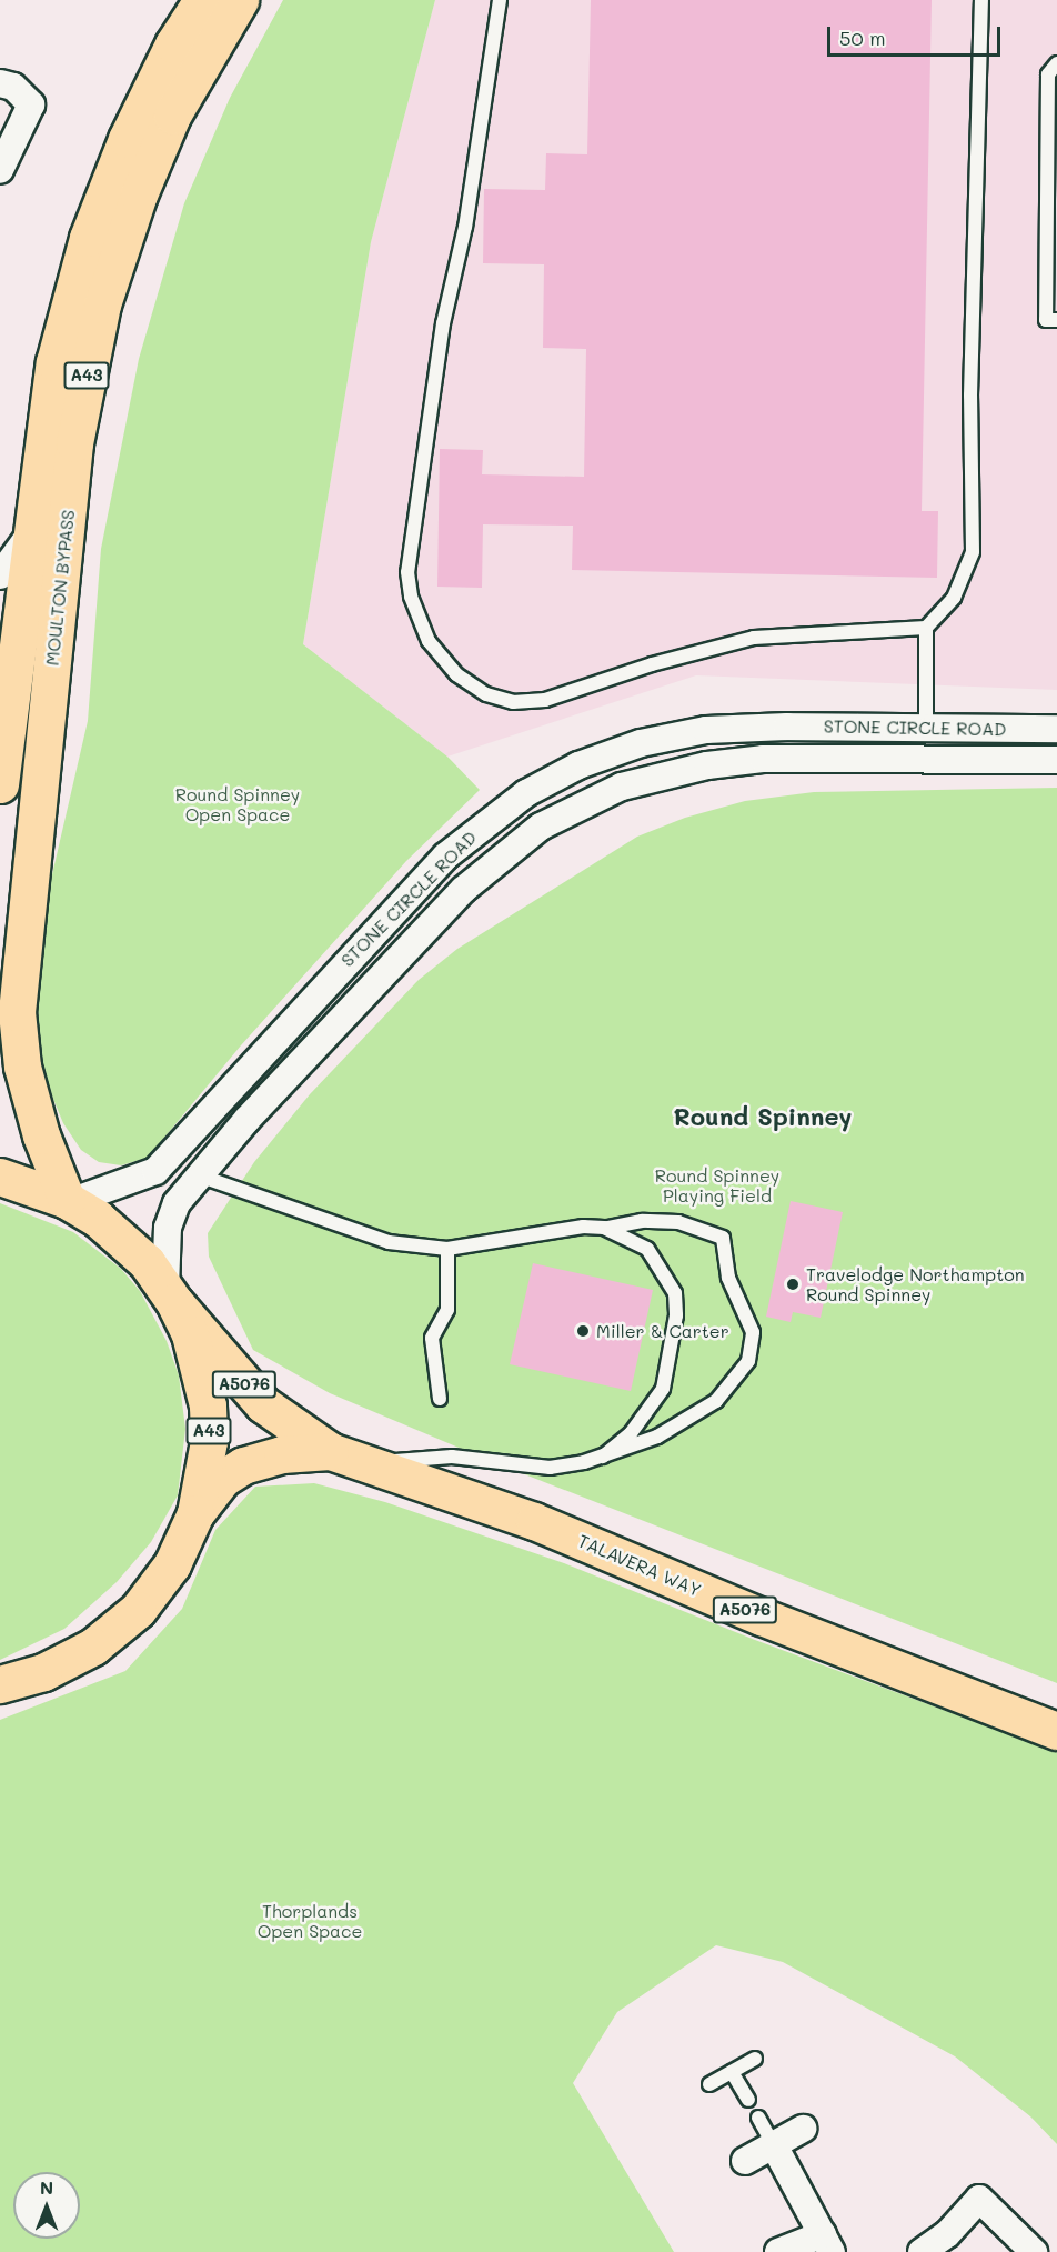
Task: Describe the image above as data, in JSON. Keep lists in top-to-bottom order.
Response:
{
  "streets": {
    "main road": [
      "A43",
      "MOULTON BYPASS",
      "A5076",
      "TALAVERA WAY"
    ],
    "street": ["STONE CIRCLE ROAD"]
  },
  "crossings": [
    ["A43", "MOULTON BYPASS"],
    ["A43", "STONE CIRCLE ROAD"],
    ["A43", "TALAVERA WAY"],
    ["MOULTON BYPASS", "STONE CIRCLE ROAD"],
    ["STONE CIRCLE ROAD", "TALAVERA WAY"]
  ],
  "districts": ["Round Spinney"],
  "parks": ["Round Spinney Open Space", "Round Spinney Playing Field", "Thorplands Open Space"],
  "places": ["Travelodge Northampton Round Spinney", "Miller & Carter"],
  "scale_bar": "50 m",
  "north": "top"
}
